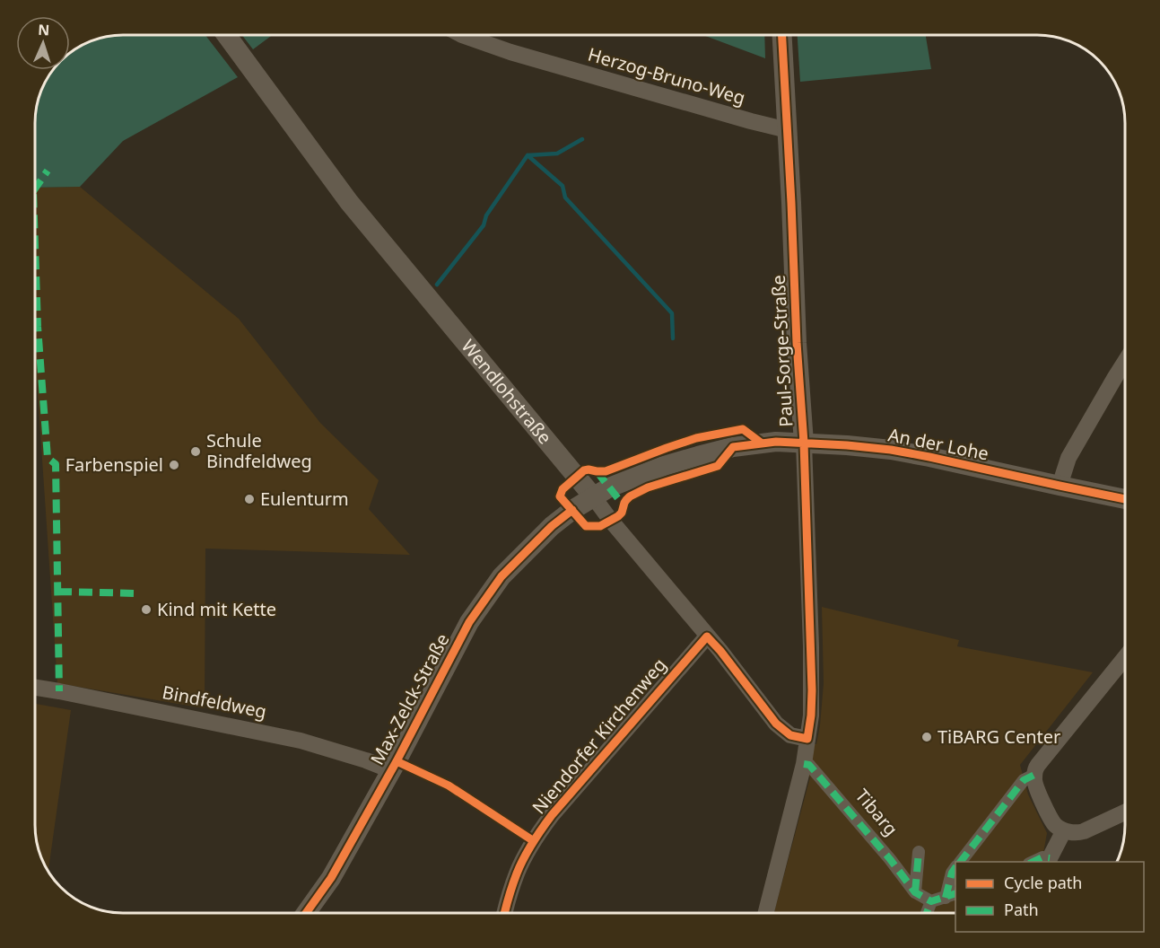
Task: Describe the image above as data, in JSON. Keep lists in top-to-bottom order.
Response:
{
  "streets": {
    "street": [
      "Herzog-Bruno-Weg",
      "Paul-Sorge-Straße",
      "Wendlohstraße",
      "An der Lohe",
      "Max-Zelck-Straße",
      "Bindfeldweg",
      "Niendorfer Kirchenweg",
      "Tibarg"
    ]
  },
  "crossings": [
    ["Herzog-Bruno-Weg", "Paul-Sorge-Straße"],
    ["Paul-Sorge-Straße", "Wendlohstraße"],
    ["Paul-Sorge-Straße", "An der Lohe"],
    ["Paul-Sorge-Straße", "Tibarg"],
    ["Wendlohstraße", "An der Lohe"],
    ["Wendlohstraße", "Max-Zelck-Straße"],
    ["Wendlohstraße", "Niendorfer Kirchenweg"],
    ["An der Lohe", "Max-Zelck-Straße"],
    ["Max-Zelck-Straße", "Bindfeldweg"]
  ],
  "places": [
    "Schule Bindfeldweg",
    "Farbenspiel",
    "Eulenturm",
    "Kind mit Kette",
    "TiBARG Center"
  ],
  "legend": ["Cycle path", "Path"],
  "north": "top"
}
